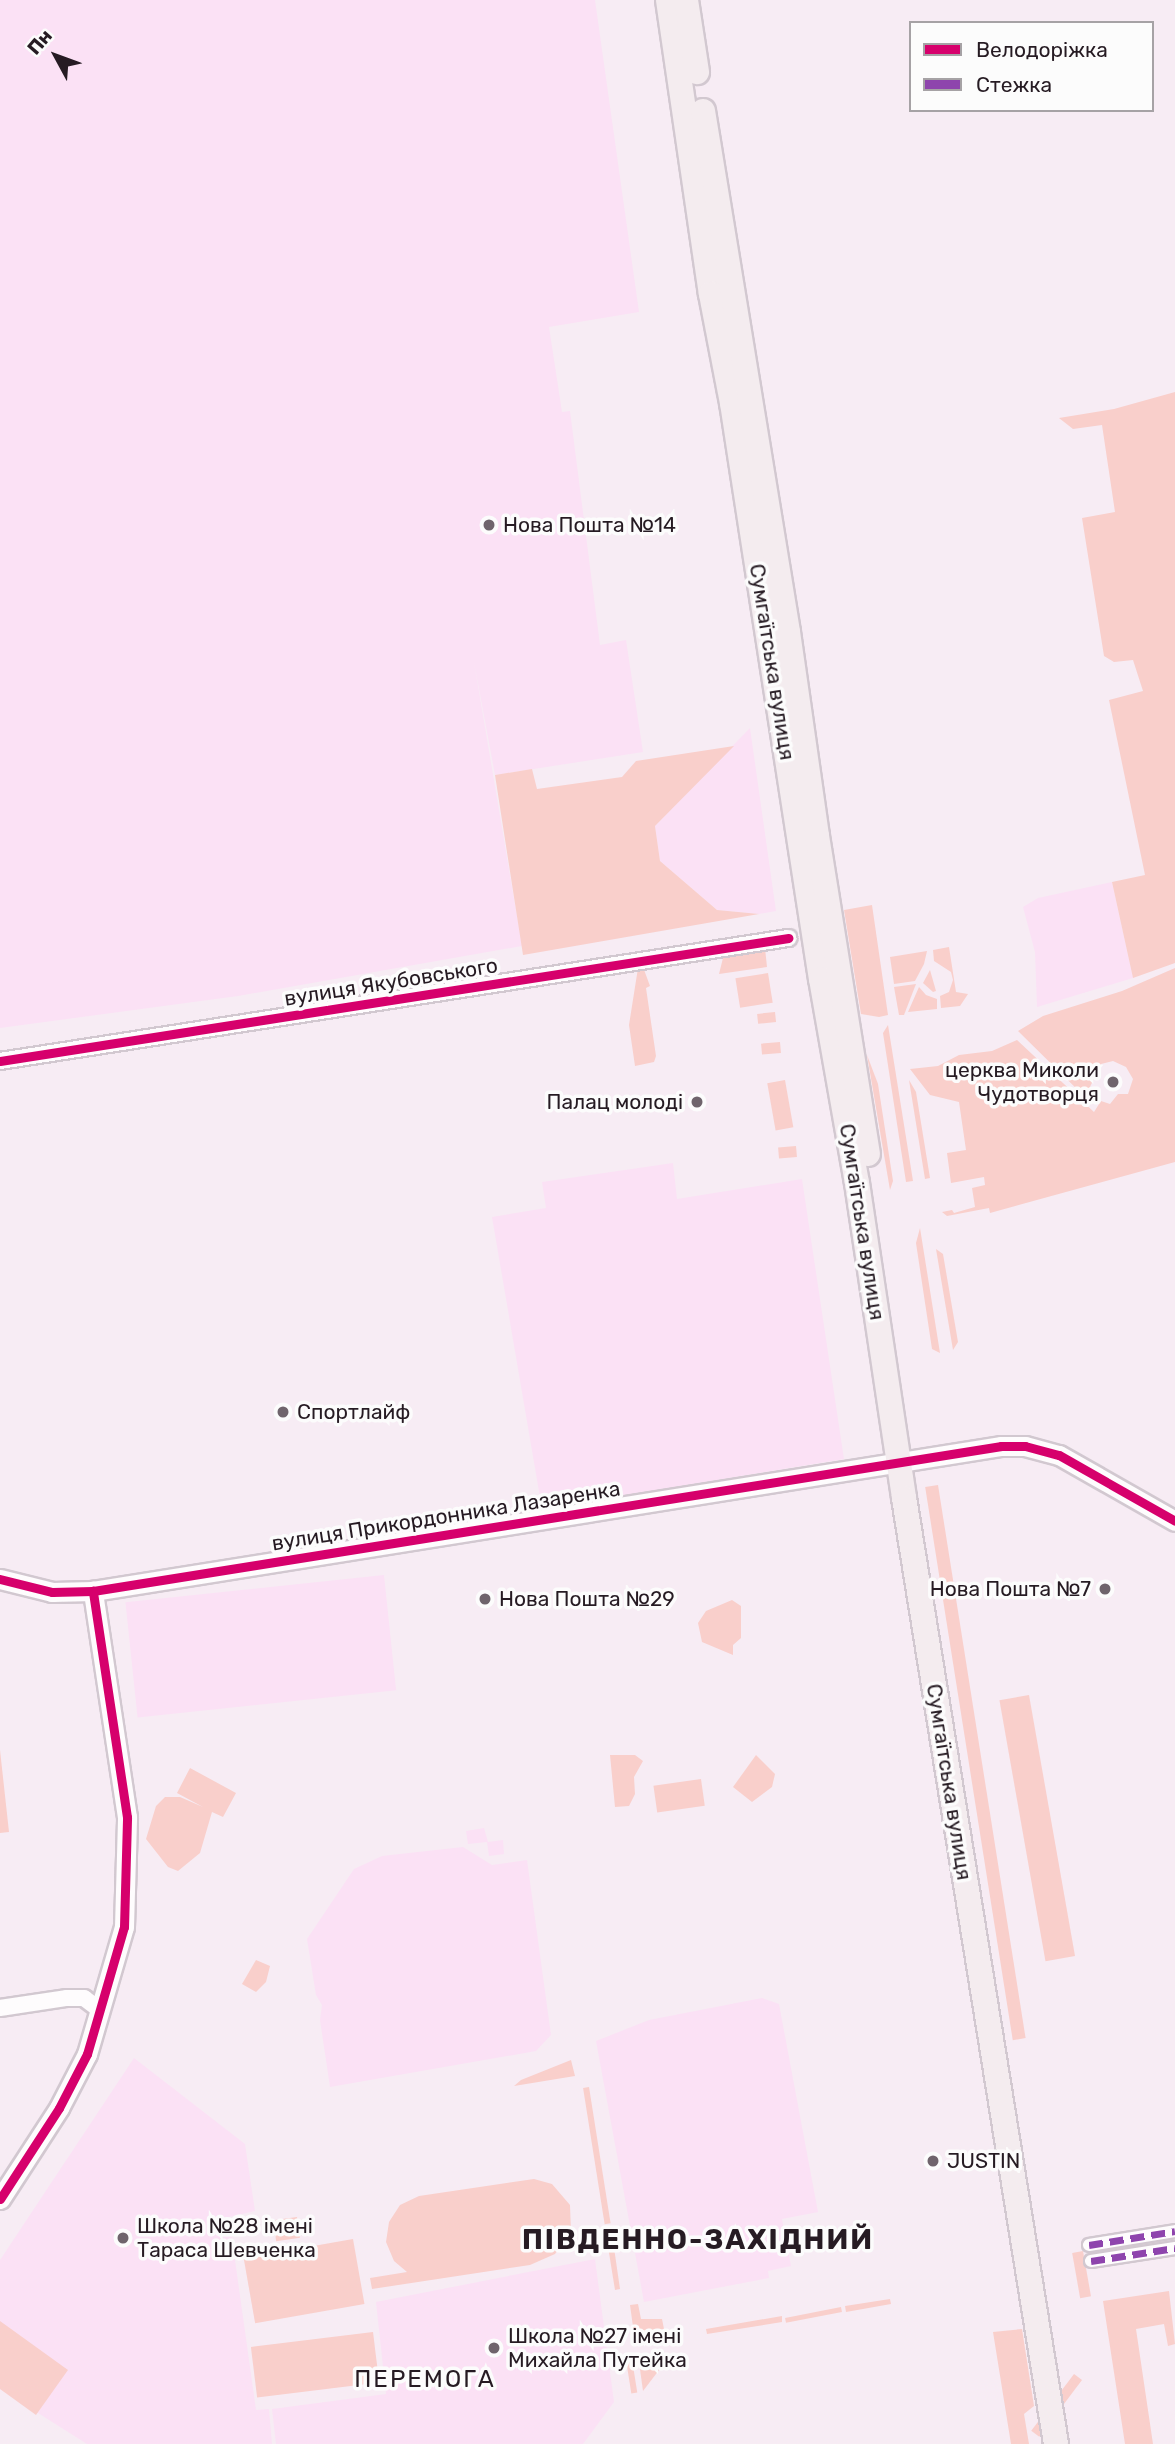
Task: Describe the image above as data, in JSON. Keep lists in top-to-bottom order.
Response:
{
  "streets": {
    "main road": ["Сумгаїтська вулиця"],
    "street": ["вулиця Якубовського", "вулиця Прикордонника Лазаренка"]
  },
  "crossings": [
    ["Сумгаїтська вулиця", "вулиця Прикордонника Лазаренка"]
  ],
  "districts": ["ПІВДЕННО-ЗАХІДНИЙ", "ПЕРЕМОГА"],
  "places": [
    "Нова Пошта №14",
    "церква Миколи Чудотворця",
    "Палац молоді",
    "Спортлайф",
    "Нова Пошта №7",
    "Нова Пошта №29",
    "JUSTIN",
    "Школа №28 імені Тараса Шевченка",
    "Школа №27 імені Михайла Путейка"
  ],
  "legend": ["Велодоріжка", "Стежка"],
  "north": "top left"
}
